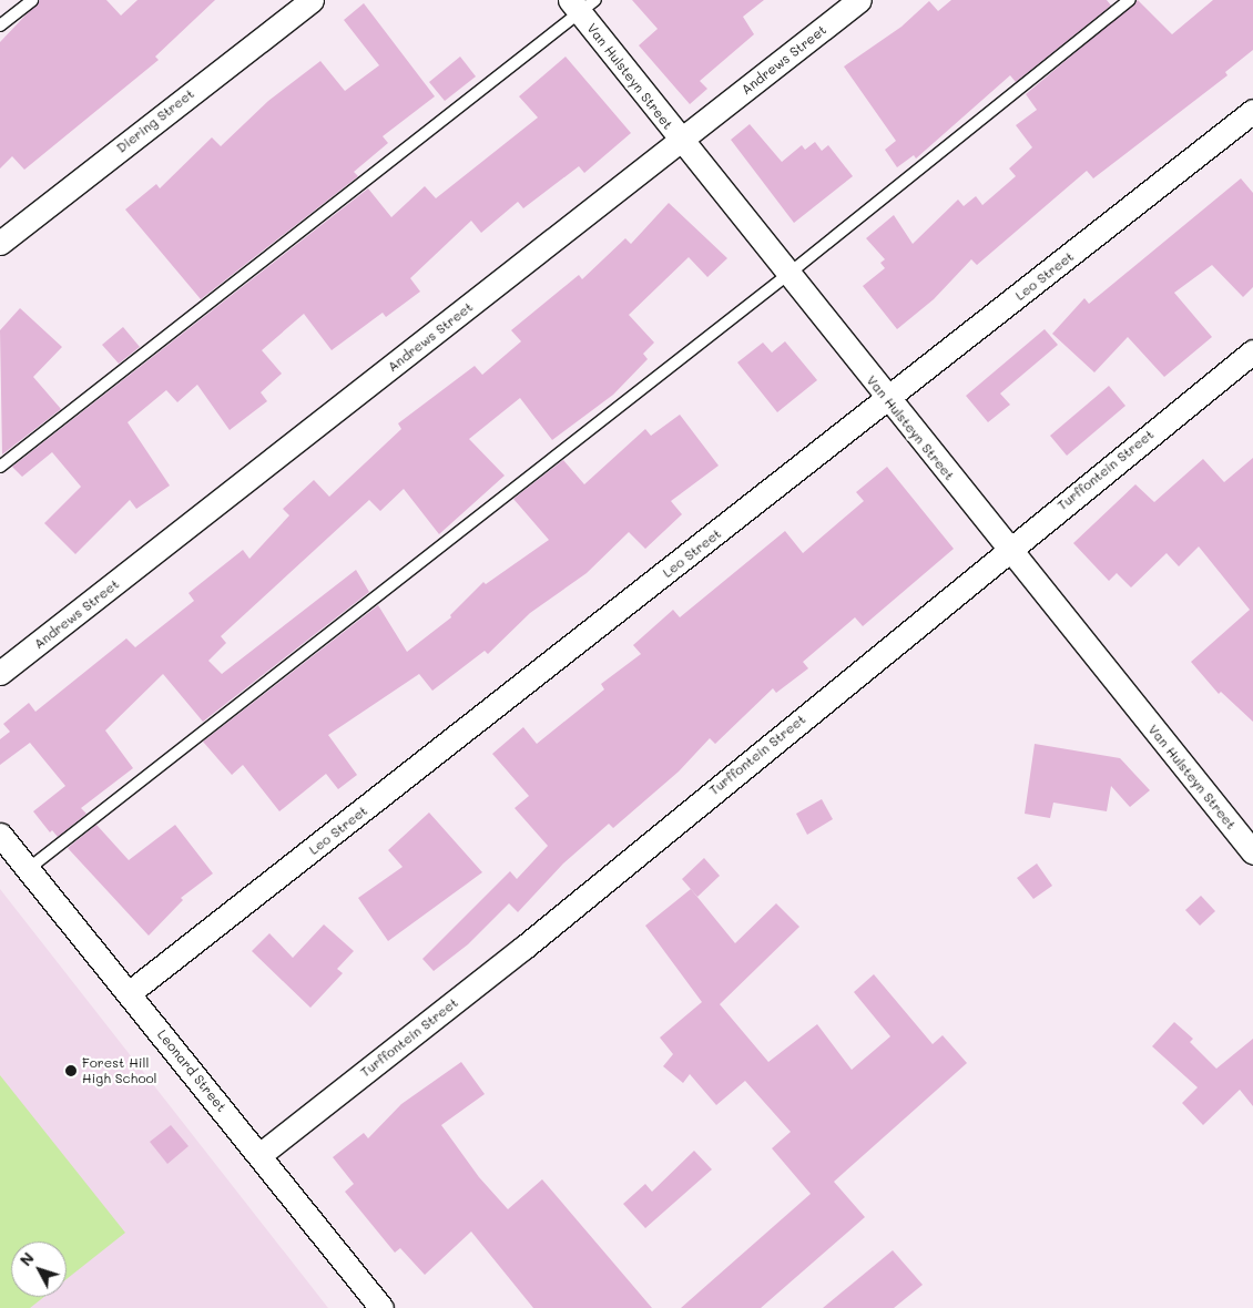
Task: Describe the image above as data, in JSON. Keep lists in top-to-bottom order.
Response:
{
  "streets": {
    "street": [
      "Andrews Street",
      "Van Hulsteyn Street",
      "Diering Street",
      "Leo Street",
      "Turffontein Street",
      "Leonard Street"
    ]
  },
  "crossings": [
    ["Andrews Street", "Van Hulsteyn Street"],
    ["Van Hulsteyn Street", "Leo Street"],
    ["Van Hulsteyn Street", "Turffontein Street"],
    ["Leo Street", "Leonard Street"],
    ["Turffontein Street", "Leonard Street"]
  ],
  "places": ["Forest Hill High School"],
  "north": "top left"
}
